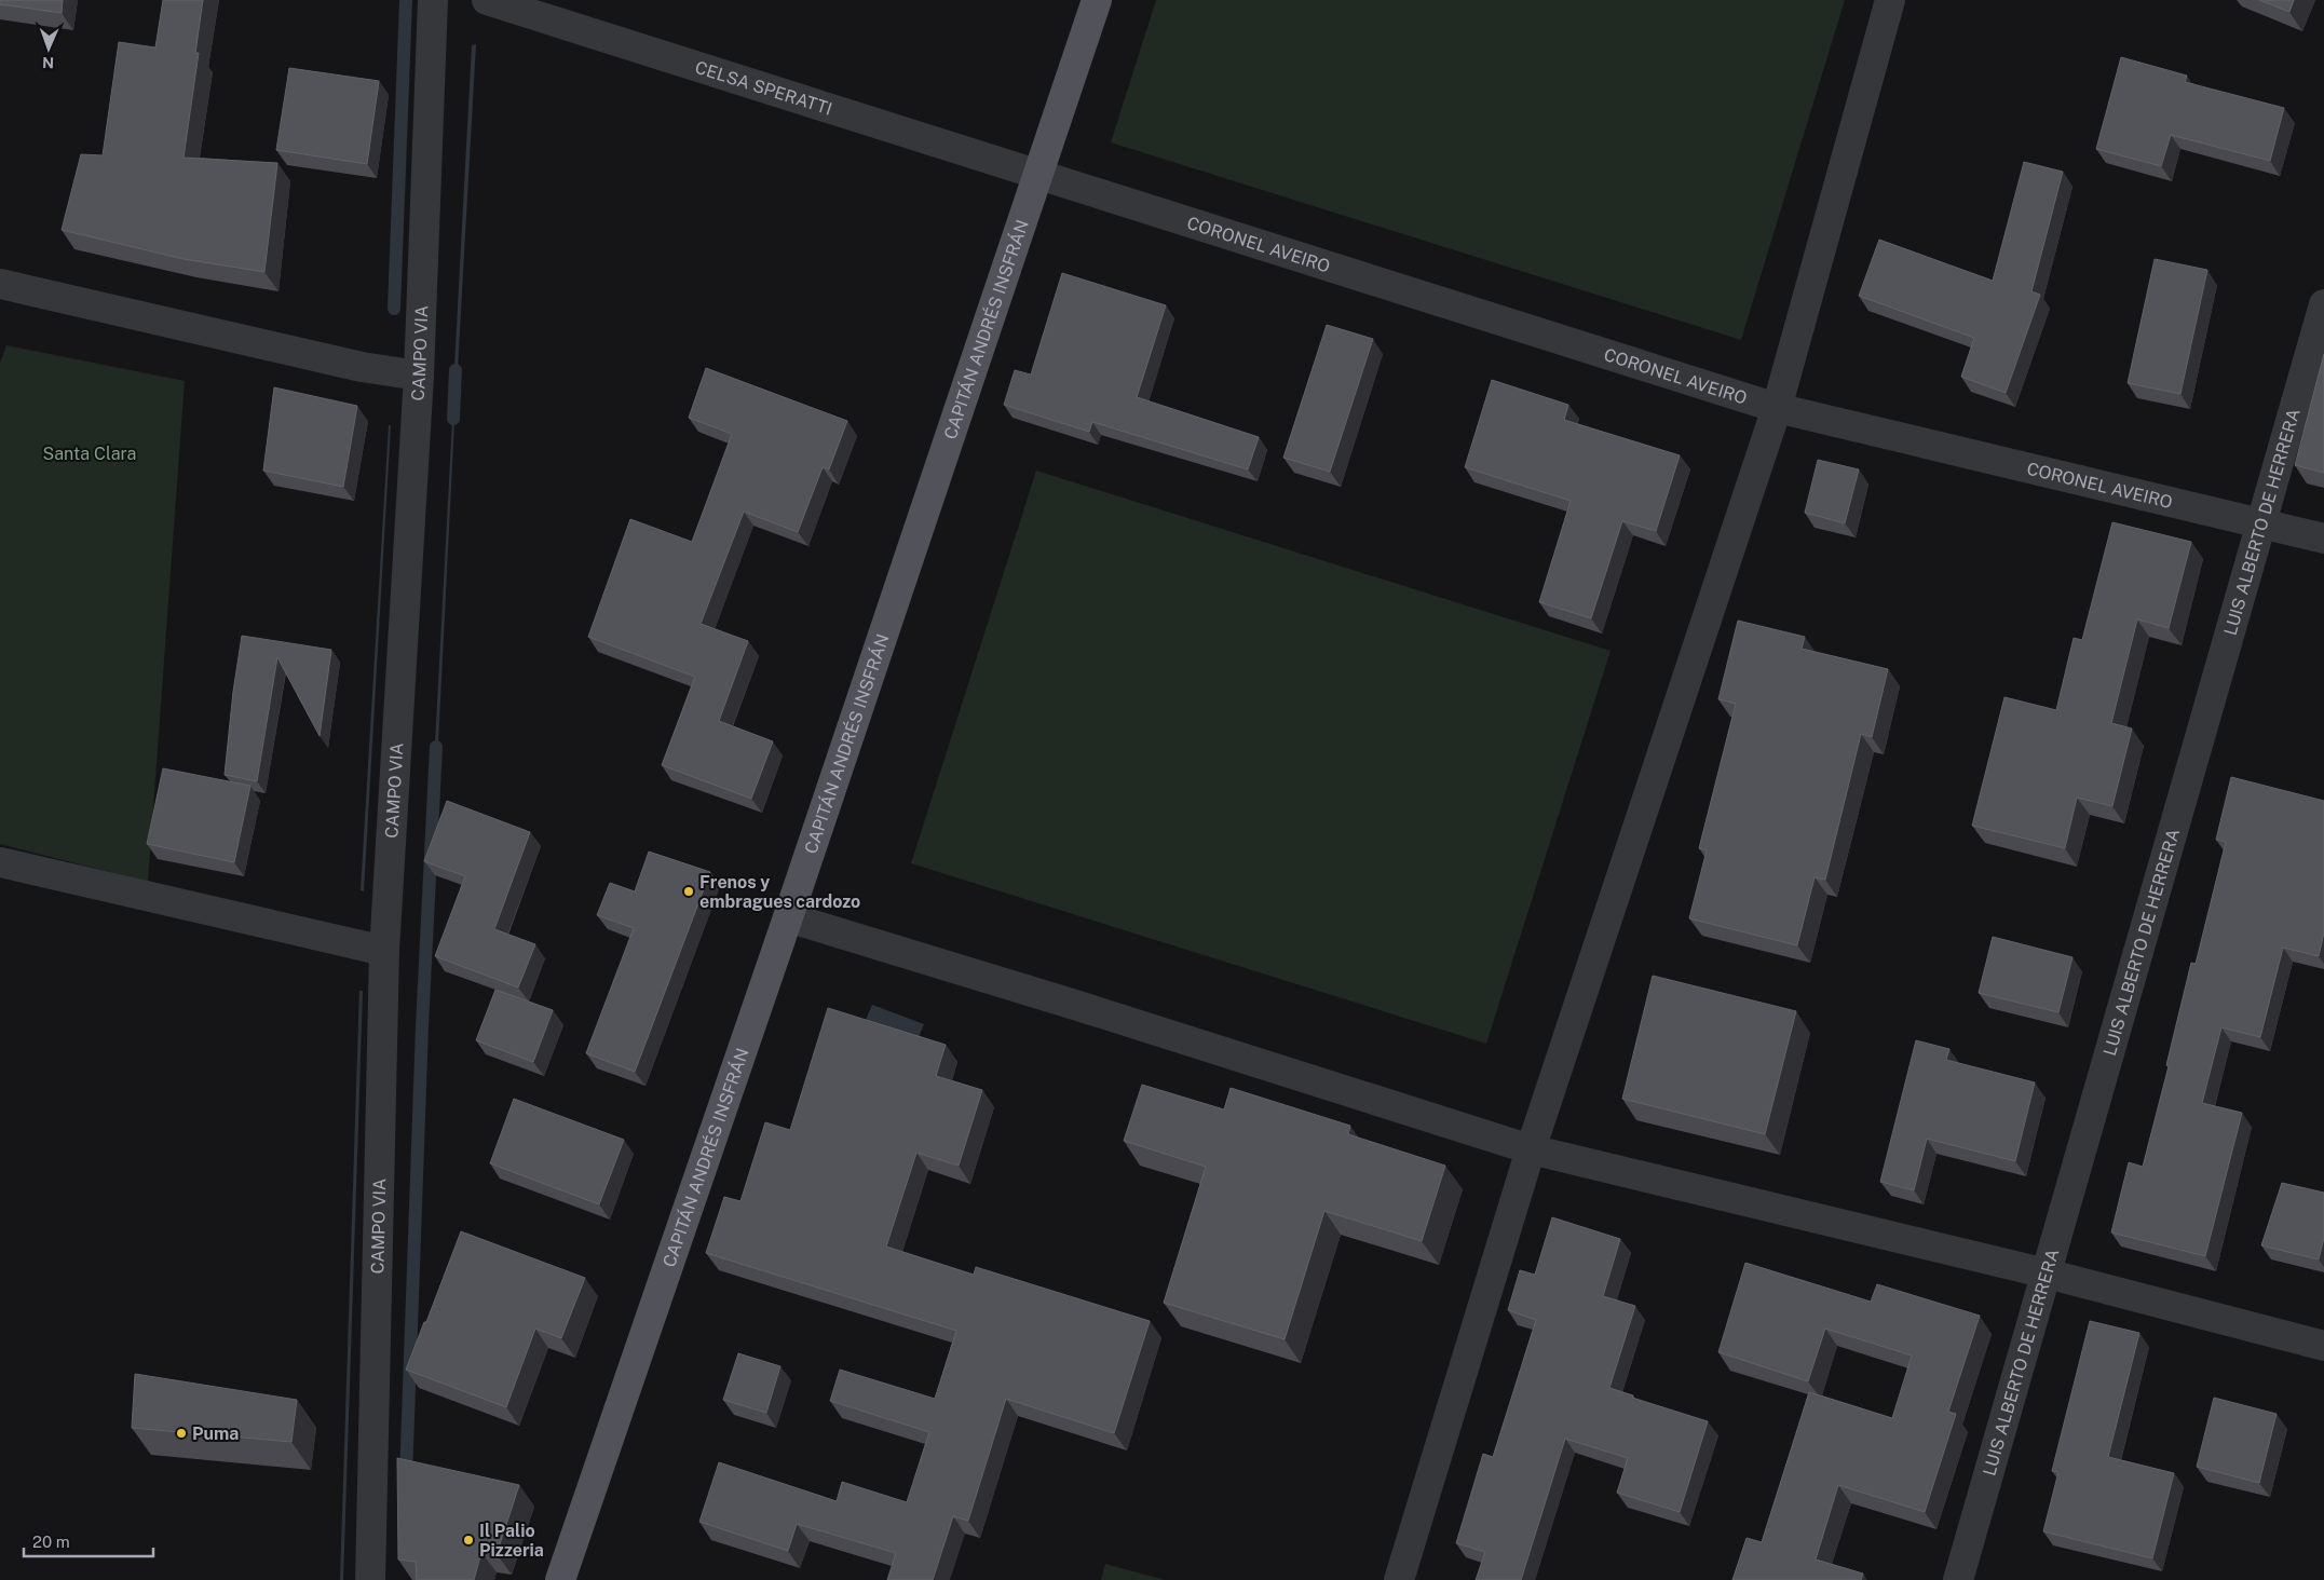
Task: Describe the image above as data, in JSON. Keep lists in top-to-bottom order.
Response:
{
  "streets": {
    "main road": ["CAPITÁN ANDRÉS INSFRÁN"],
    "street": [
      "CELSA SPERATTI",
      "CORONEL AVEIRO",
      "CAMPO VIA",
      "LUIS ALBERTO DE HERRERA"
    ]
  },
  "crossings": [
    ["CELSA SPERATTI", "CORONEL AVEIRO"],
    ["CELSA SPERATTI", "CAPITÁN ANDRÉS INSFRÁN"],
    ["CORONEL AVEIRO", "CAPITÁN ANDRÉS INSFRÁN"],
    ["CORONEL AVEIRO", "LUIS ALBERTO DE HERRERA"]
  ],
  "parks": ["Santa Clara"],
  "places": ["Frenos y embragues cardozo", "Puma", "Il Palio Pizzeria"],
  "scale_bar": "20 m",
  "north": "bottom"
}
